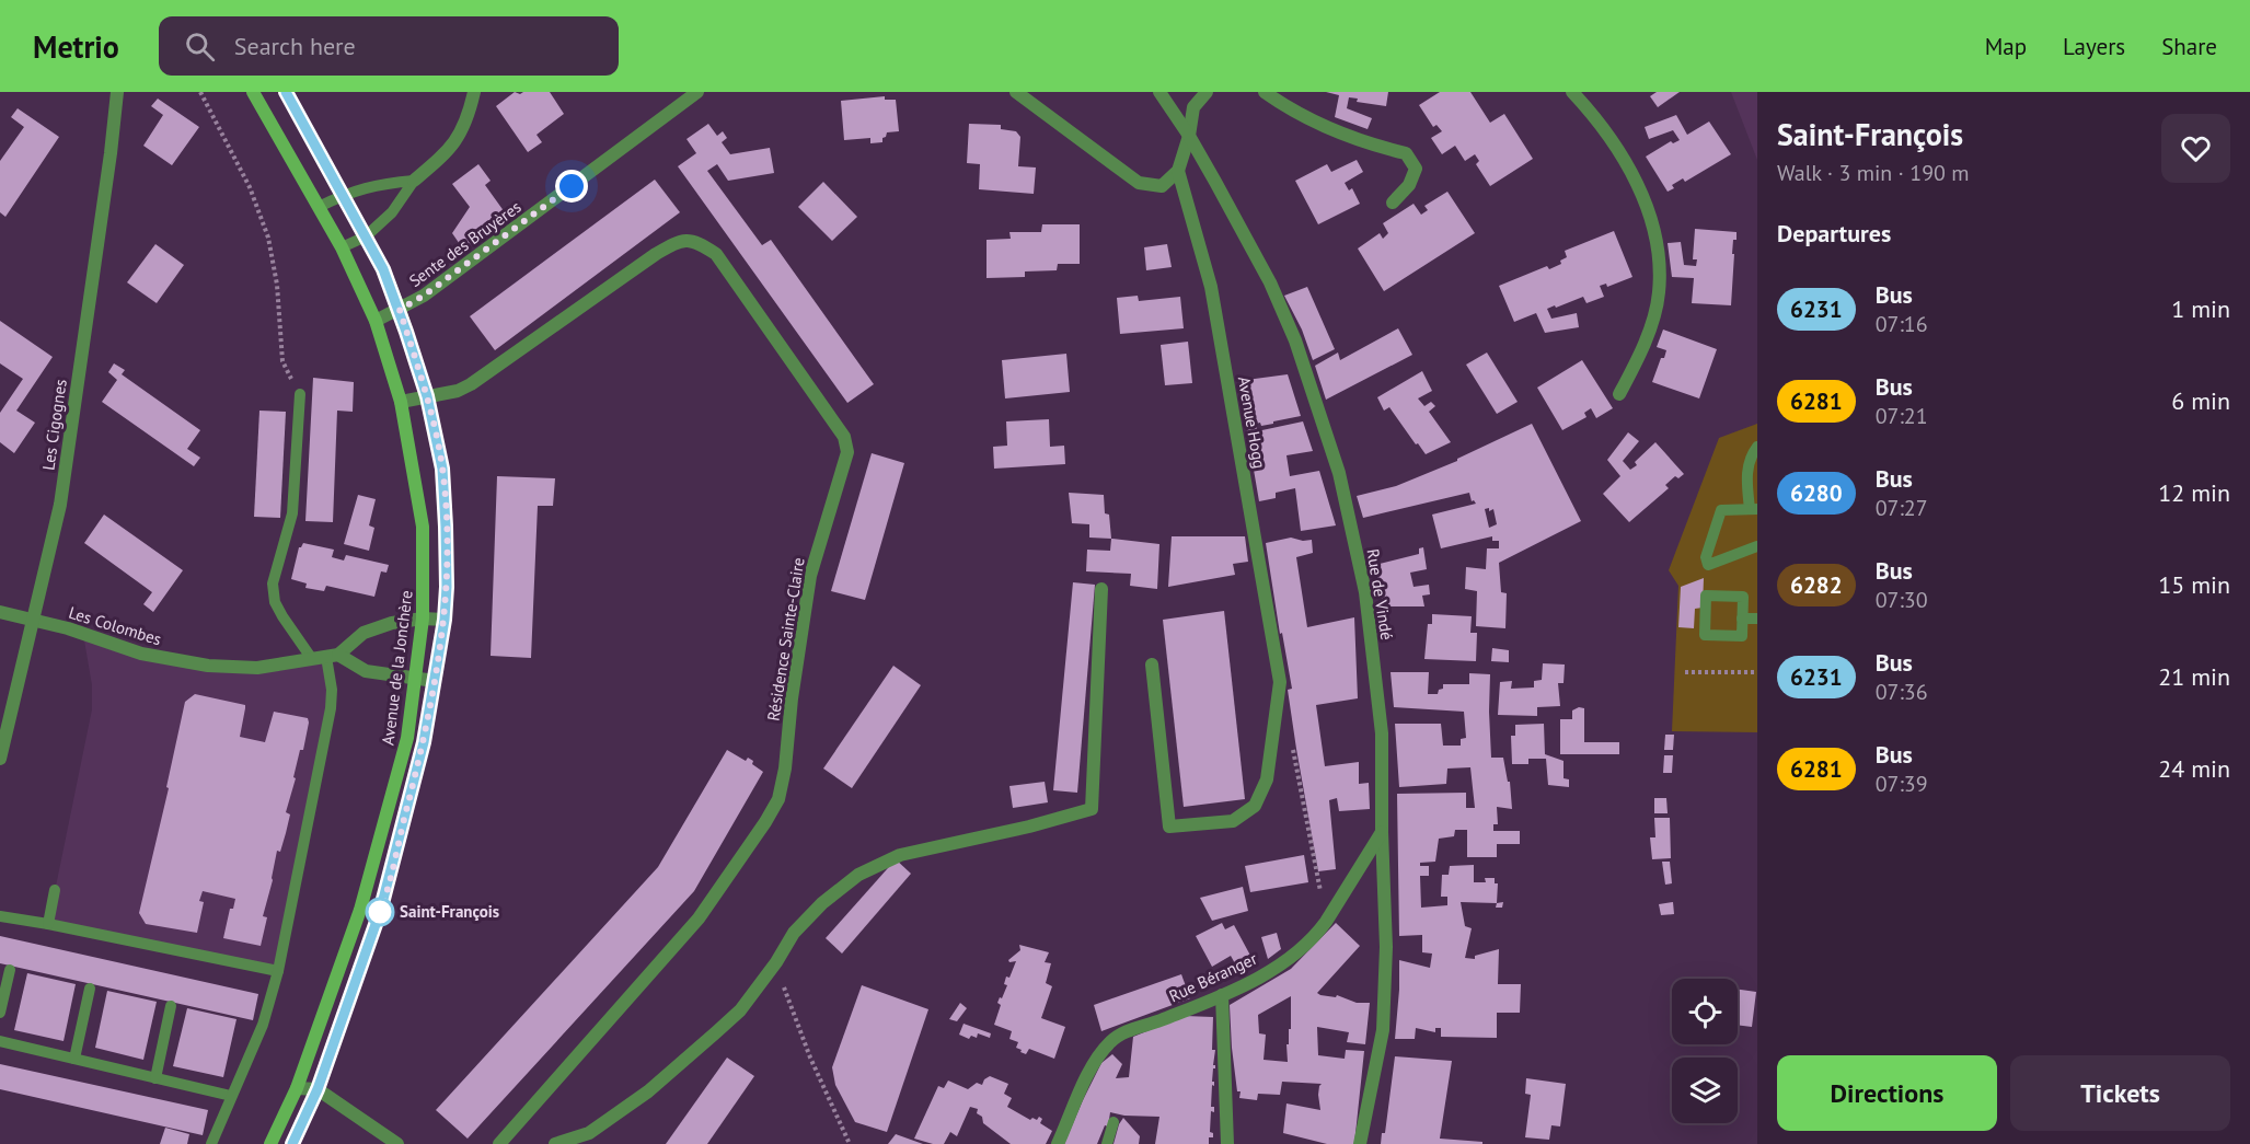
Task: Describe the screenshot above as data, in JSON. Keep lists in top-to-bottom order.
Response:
{
  "streets": {
    "street": [
      "Sente des Bruyères",
      "Avenue Hogg",
      "Les Cigognes",
      "Rue de Vindé",
      "Les Colombes",
      "Résidence Sainte-Claire",
      "Avenue de la Jonchère",
      "Rue Béranger"
    ]
  },
  "crossings": [
    ["Sente des Bruyères", "Avenue de la Jonchère"],
    ["Les Cigognes", "Les Colombes"],
    ["Rue de Vindé", "Rue Béranger"],
    ["Résidence Sainte-Claire", "Avenue de la Jonchère"]
  ],
  "places": ["Saint-François"],
  "lines": ["bus line 6231"],
  "page": {
    "header": "Metrio",
    "search": "Search here",
    "nav": ["Map", "Layers", "Share"],
    "heading": [
      ["Saint-François", "Walk · 3 min · 190 m"],
      "Departures"
    ],
    "list": [
      {
        "mark": "6231",
        "name": "Bus",
        "note": "07:16",
        "value": "1 min"
      },
      {
        "mark": "6281",
        "name": "Bus",
        "note": "07:21",
        "value": "6 min"
      },
      {
        "mark": "6280",
        "name": "Bus",
        "note": "07:27",
        "value": "12 min"
      },
      {
        "mark": "6282",
        "name": "Bus",
        "note": "07:30",
        "value": "15 min"
      },
      {
        "mark": "6231",
        "name": "Bus",
        "note": "07:36",
        "value": "21 min"
      },
      {
        "mark": "6281",
        "name": "Bus",
        "note": "07:39",
        "value": "24 min"
      }
    ],
    "buttons": ["Directions", "Tickets"]
  }
}
